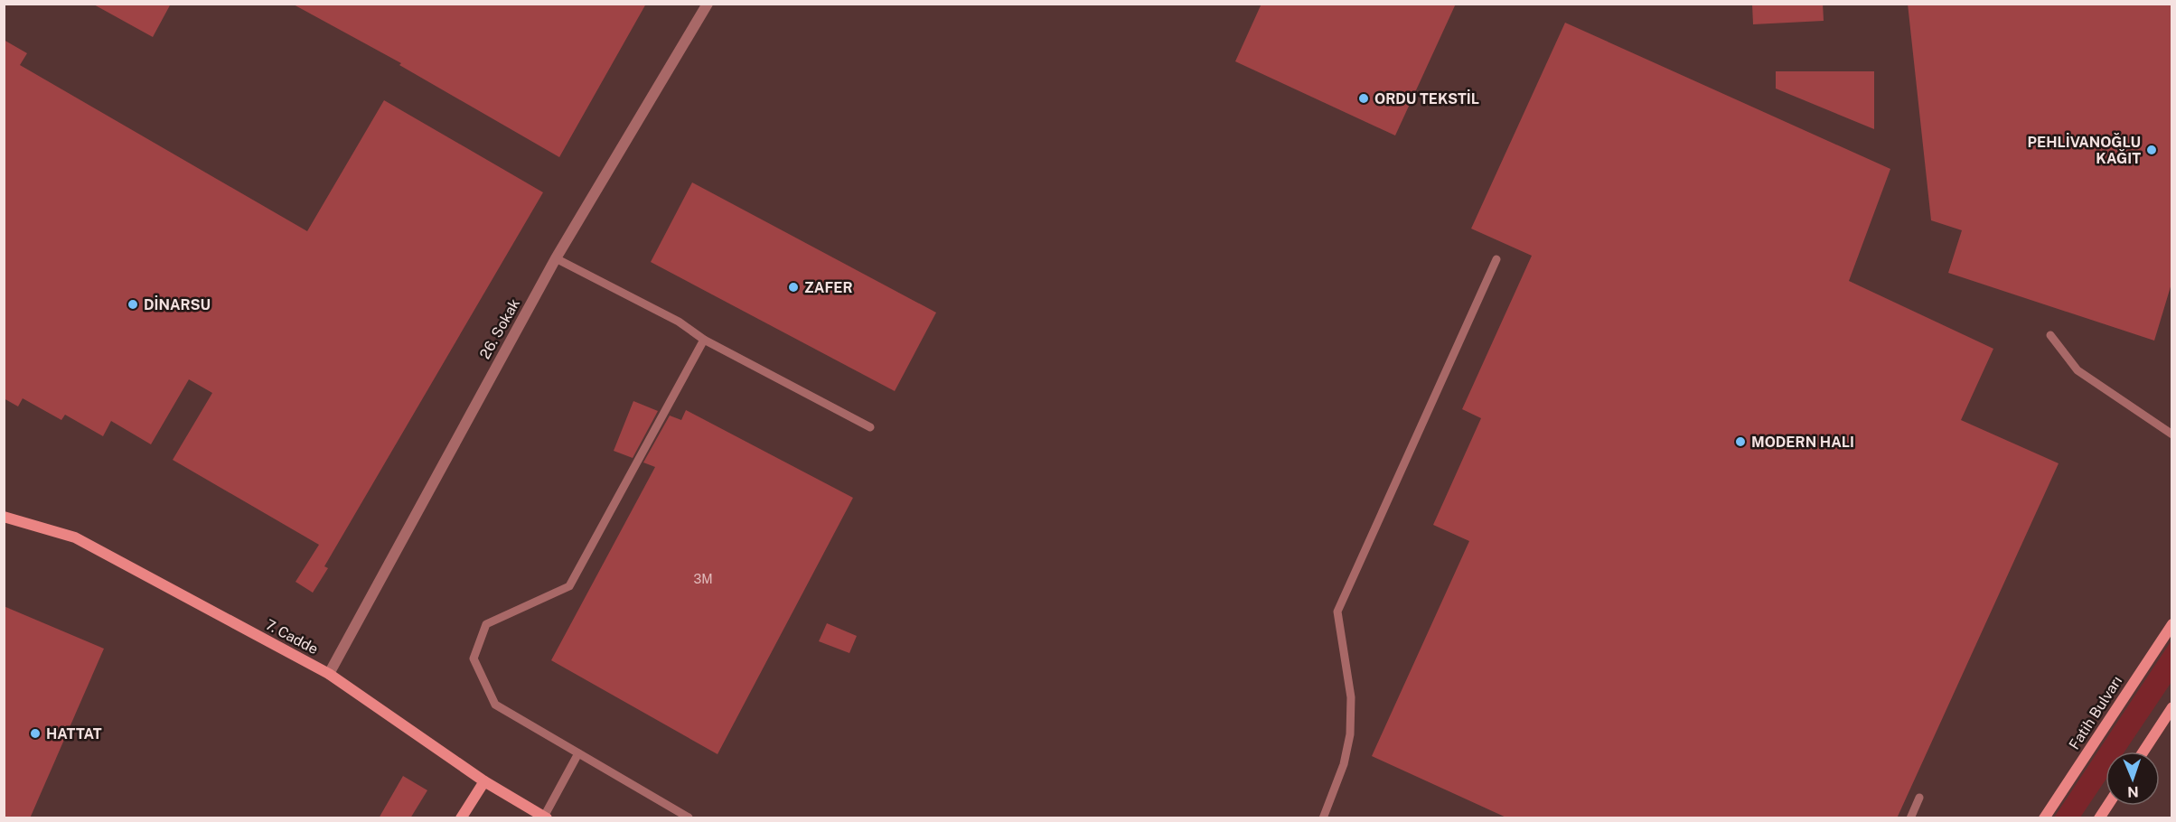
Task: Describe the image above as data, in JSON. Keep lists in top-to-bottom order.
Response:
{
  "streets": {
    "street": ["26. Sokak", "7. Cadde", "Fatih Bulvarı"]
  },
  "crossings": [
    ["26. Sokak", "7. Cadde"]
  ],
  "places": [
    "ORDU TEKSTİL",
    "PEHLİVANOĞLU KAĞIT",
    "ZAFER",
    "DİNARSU",
    "MODERN HALI",
    "HATTAT"
  ],
  "house_numbers": ["3M"],
  "north": "bottom"
}
